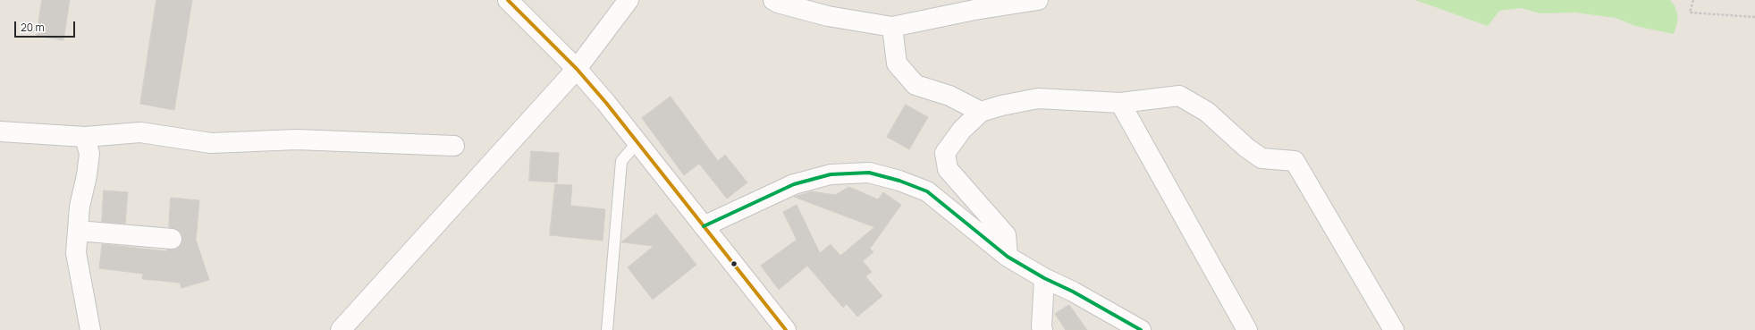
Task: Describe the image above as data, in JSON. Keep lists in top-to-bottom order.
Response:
{
  "scale_bar": "20 m"
}
